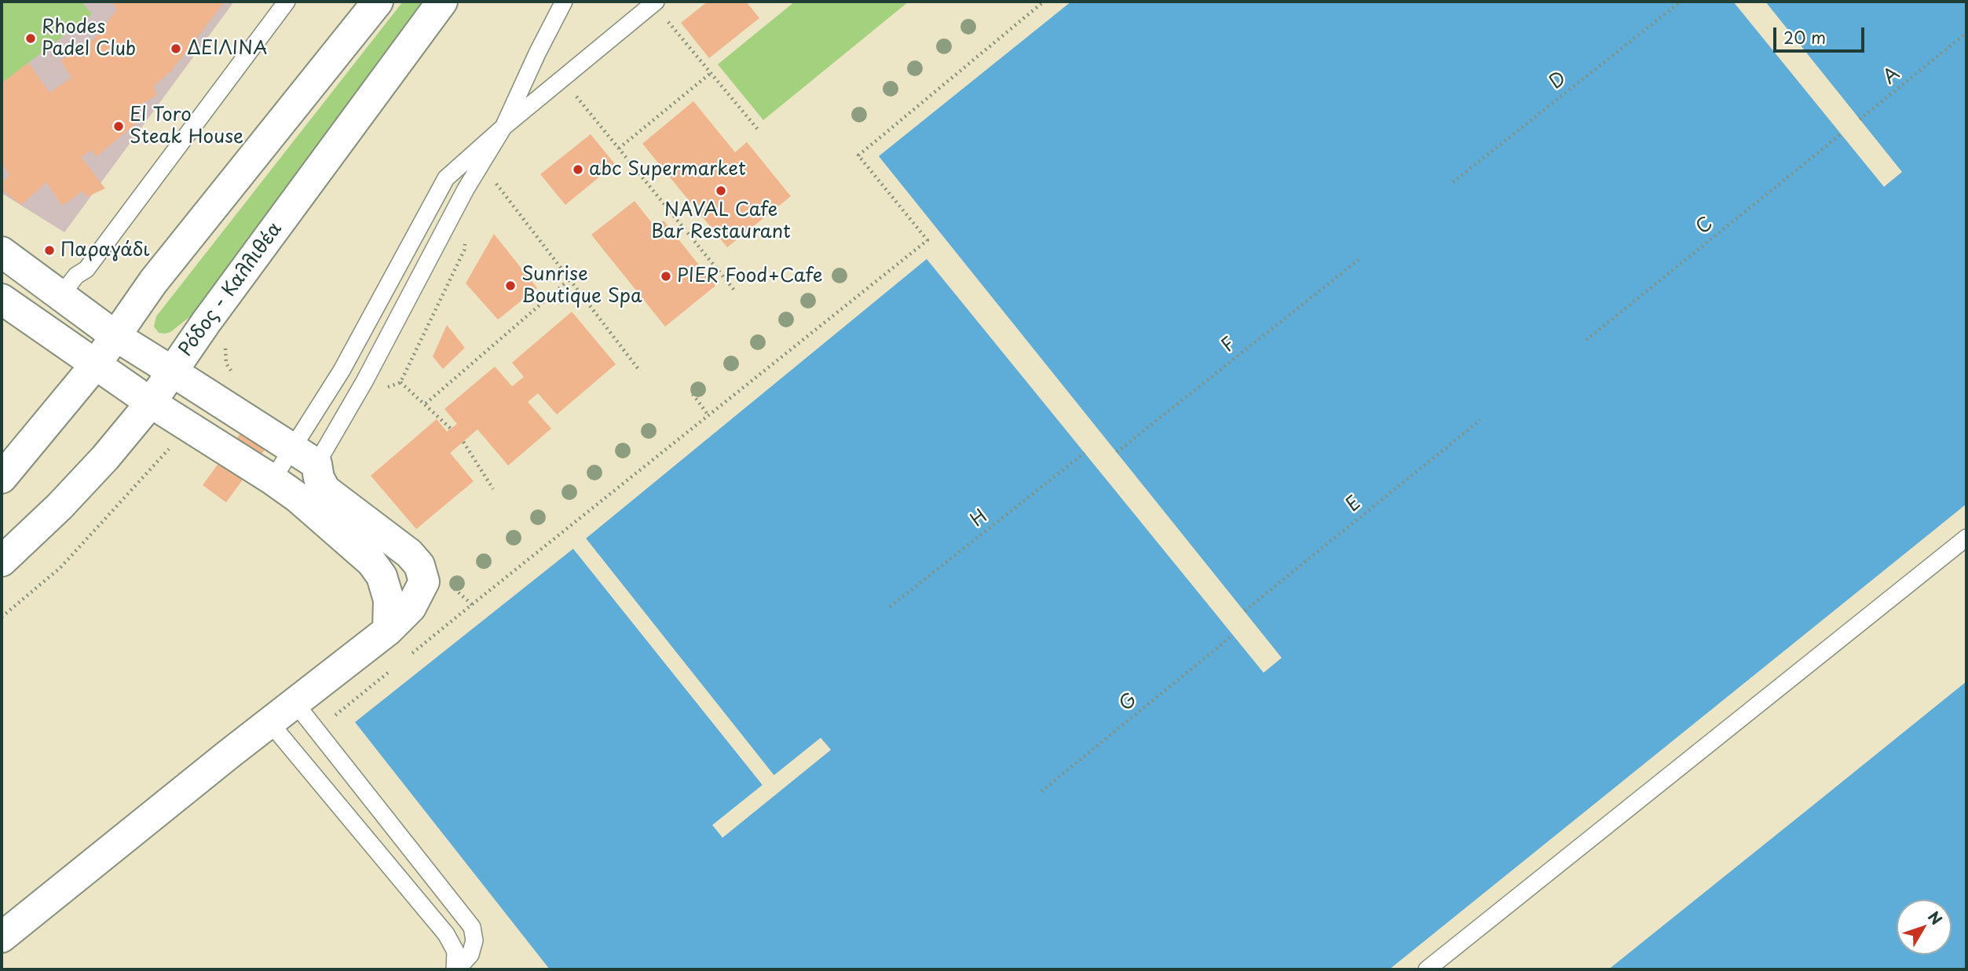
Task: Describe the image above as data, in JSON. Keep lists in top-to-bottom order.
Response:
{
  "streets": {
    "street": ["Ρόδος - Καλλιθέα"],
    "path": [
      "A",
      "D",
      "C",
      "F",
      "E",
      "H",
      "G"
    ]
  },
  "places": [
    "Rhodes Padel Club",
    "ΔΕΙΛΙΝΑ",
    "El Toro Steak House",
    "abc Supermarket",
    "NAVAL Cafe Bar Restaurant",
    "Παραγάδι",
    "PIER Food+Cafe",
    "Sunrise Boutique Spa"
  ],
  "scale_bar": "20 m",
  "north": "top right"
}
